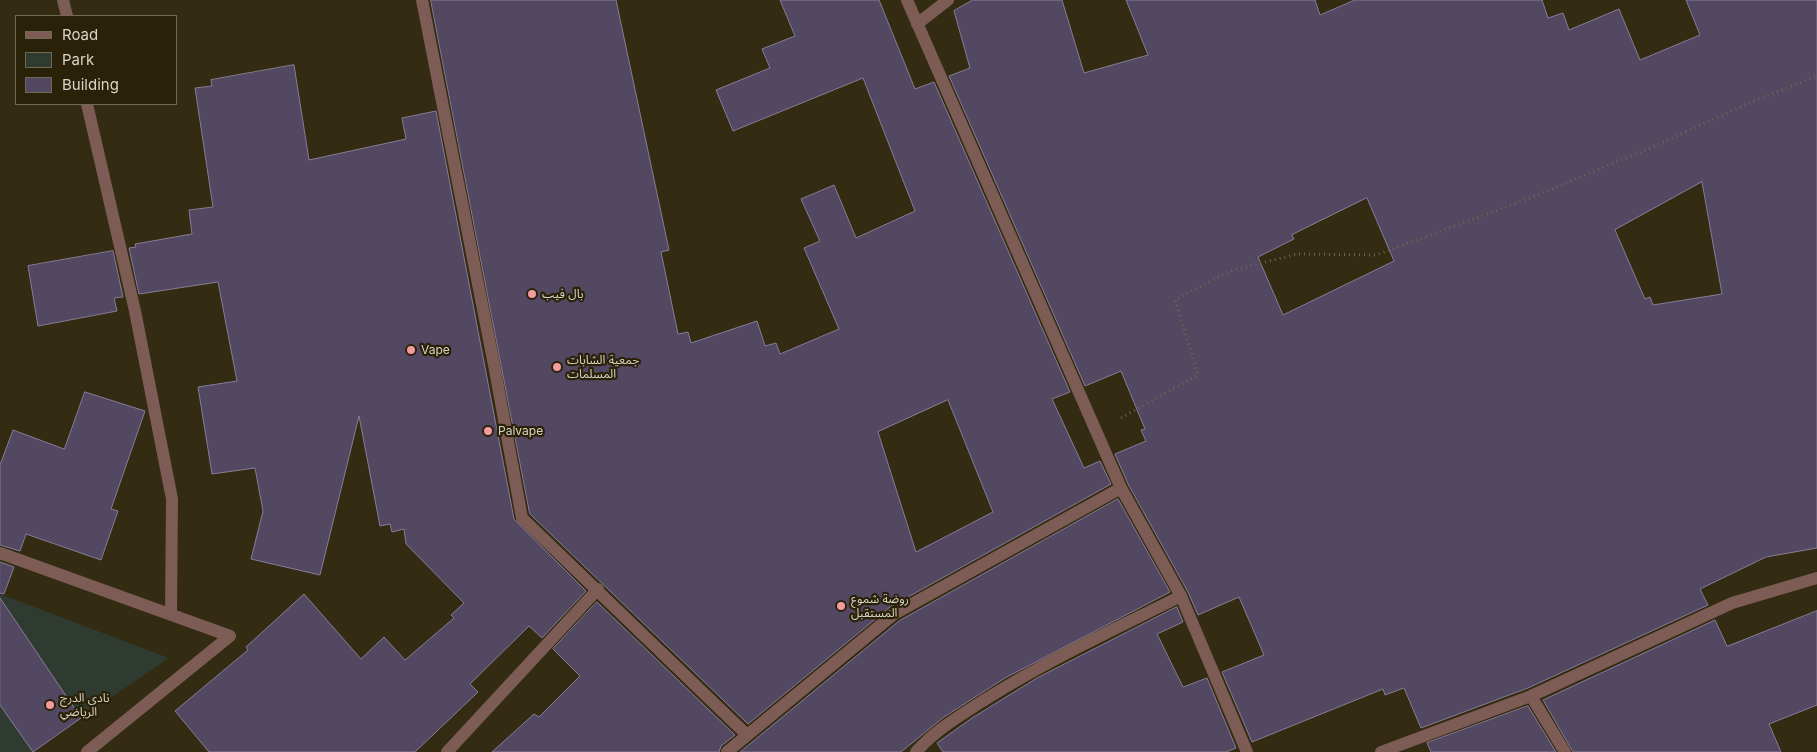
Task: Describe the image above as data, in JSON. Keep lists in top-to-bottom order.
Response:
{
  "places": [
    "بال فيب",
    "Vape",
    "جمعية الشابات المسلمات",
    "Palvape",
    "روضة شموع المستقبل",
    "نادي الدرج الرياضي"
  ],
  "legend": ["Road", "Park", "Building"]
}
